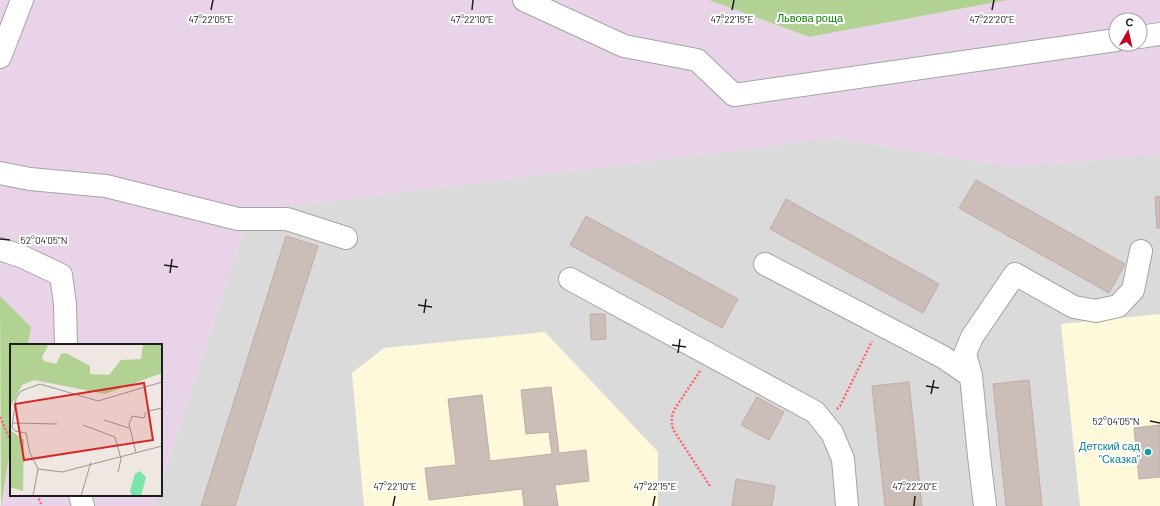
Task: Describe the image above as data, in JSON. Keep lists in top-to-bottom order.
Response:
{
  "parks": ["Львова роща"],
  "places": ["Детский сад \"Сказка\""],
  "north": "top",
  "coordinates": [
    "47°22'05\"E",
    "47°22'10\"E",
    "47°22'15\"E",
    "47°22'20\"E",
    "52°04'05\"N"
  ]
}
